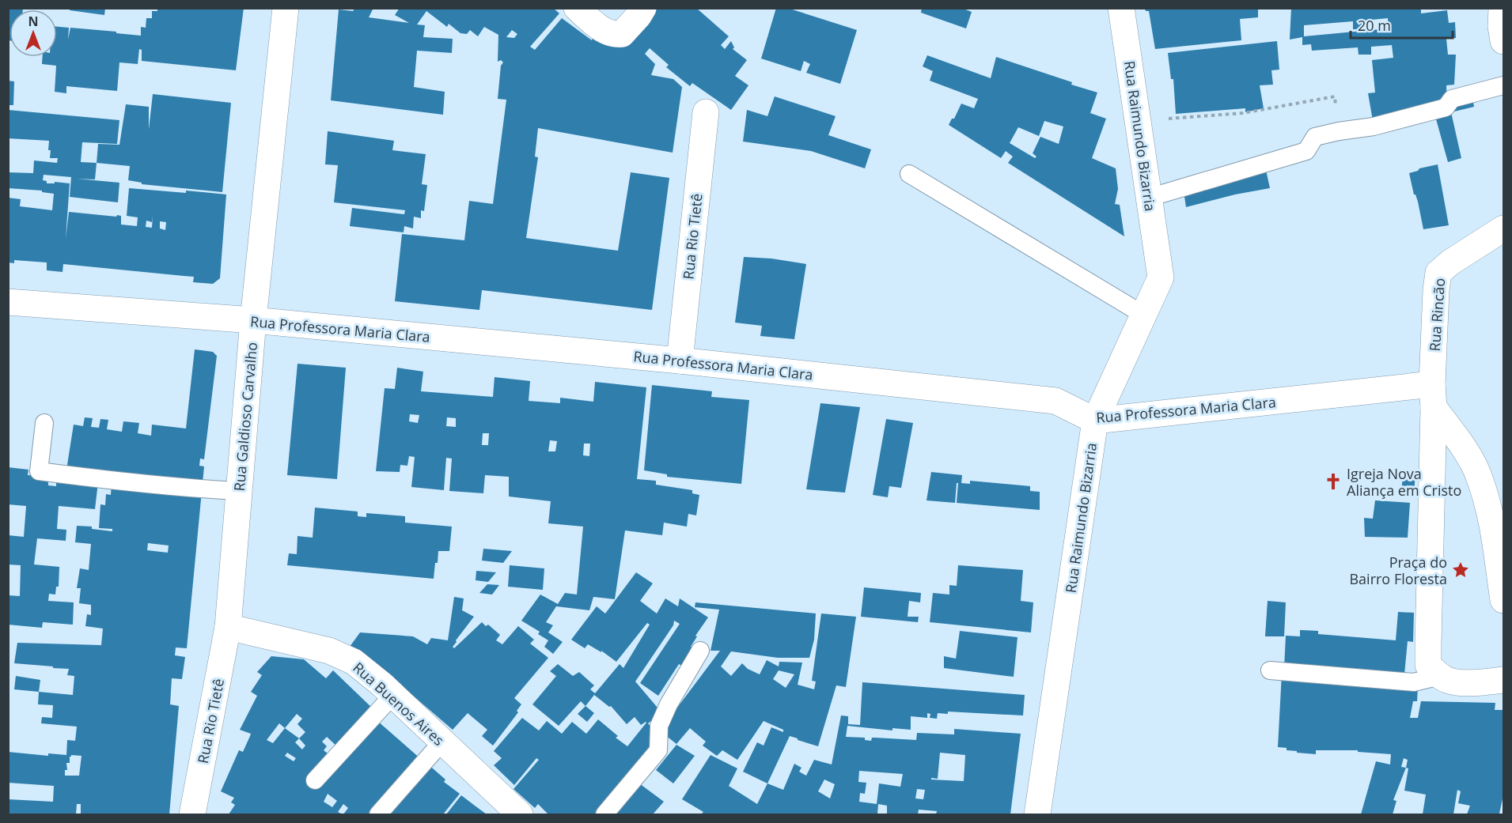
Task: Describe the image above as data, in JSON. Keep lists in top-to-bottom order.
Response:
{
  "streets": {
    "street": [
      "Rua Raimundo Bizarria",
      "Rua Rio Tietê",
      "Rua Rincão",
      "Rua Professora Maria Clara",
      "Rua Galdioso Carvalho",
      "Rua Buenos Aires"
    ]
  },
  "crossings": [
    ["Rua Raimundo Bizarria", "Rua Professora Maria Clara"],
    ["Rua Rio Tietê", "Rua Professora Maria Clara"],
    ["Rua Rio Tietê", "Rua Galdioso Carvalho"],
    ["Rua Rio Tietê", "Rua Buenos Aires"],
    ["Rua Rincão", "Rua Professora Maria Clara"],
    ["Rua Professora Maria Clara", "Rua Galdioso Carvalho"],
    ["Rua Galdioso Carvalho", "Rua Buenos Aires"]
  ],
  "places": {
    "church": ["Igreja Nova Aliança em Cristo"],
    "place": ["Praça do Bairro Floresta"]
  },
  "scale_bar": "20 m",
  "north": "top"
}
